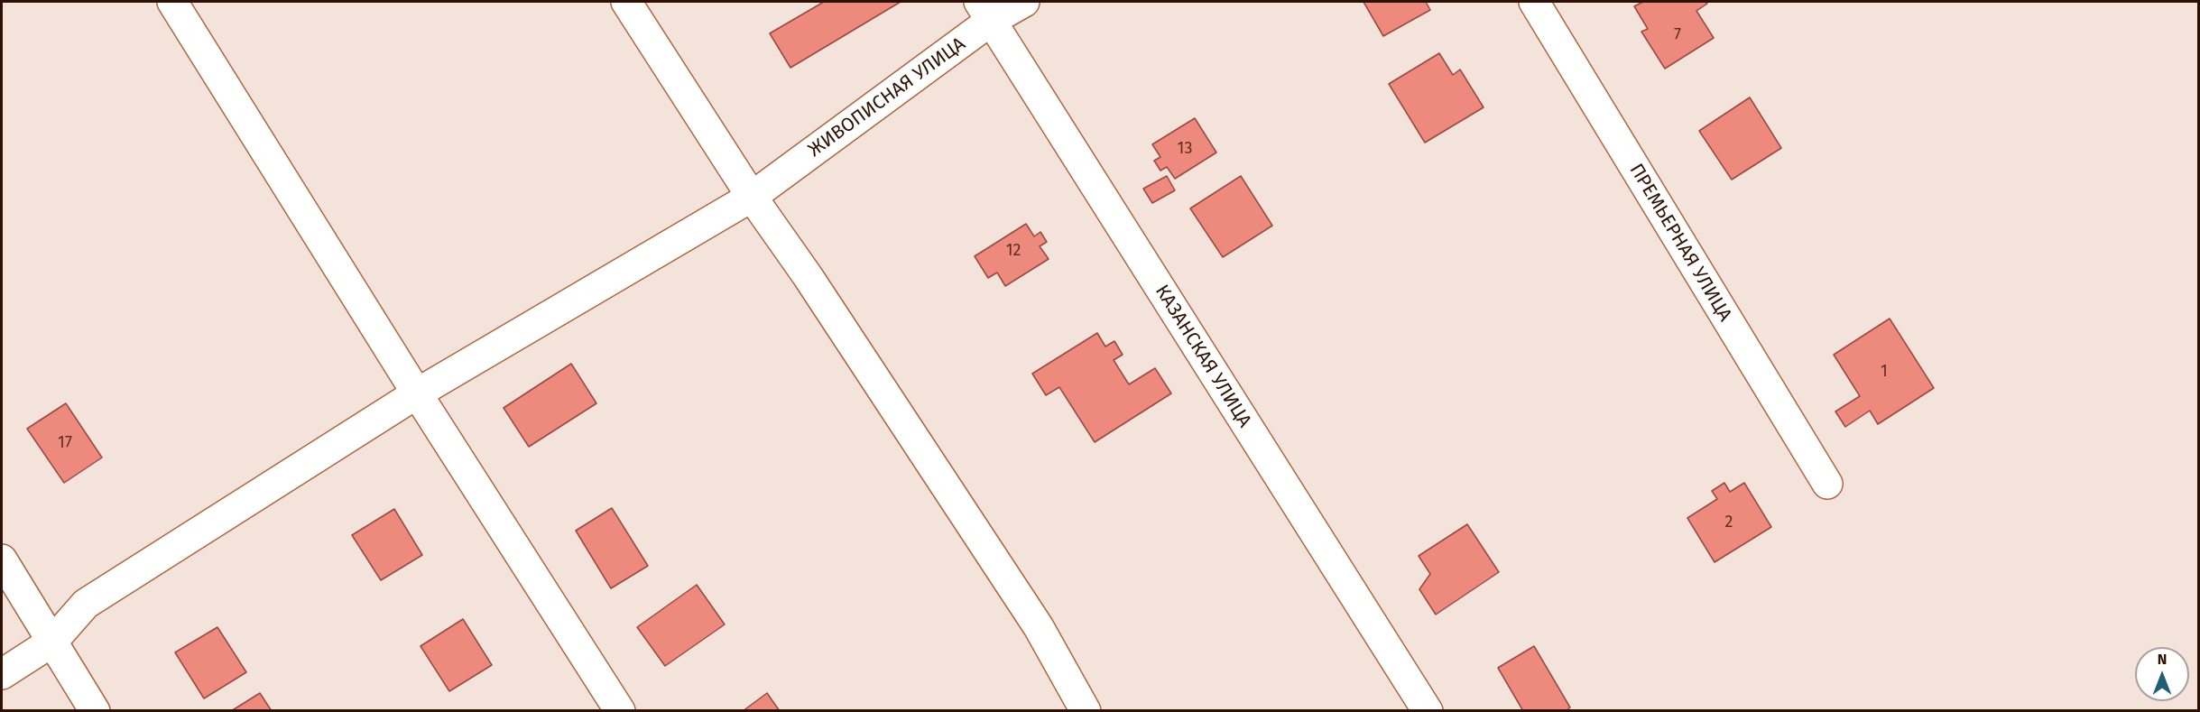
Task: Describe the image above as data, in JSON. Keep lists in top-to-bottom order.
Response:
{
  "streets": {
    "street": ["ЖИВОПИСНАЯ УЛИЦА", "ПРЕМЬЕРНАЯ УЛИЦА", "КАЗАНСКАЯ УЛИЦА"]
  },
  "crossings": [
    ["ЖИВОПИСНАЯ УЛИЦА", "КАЗАНСКАЯ УЛИЦА"]
  ],
  "house_numbers": [
    "7",
    "13",
    "12",
    "1",
    "17",
    "2"
  ],
  "north": "top"
}
